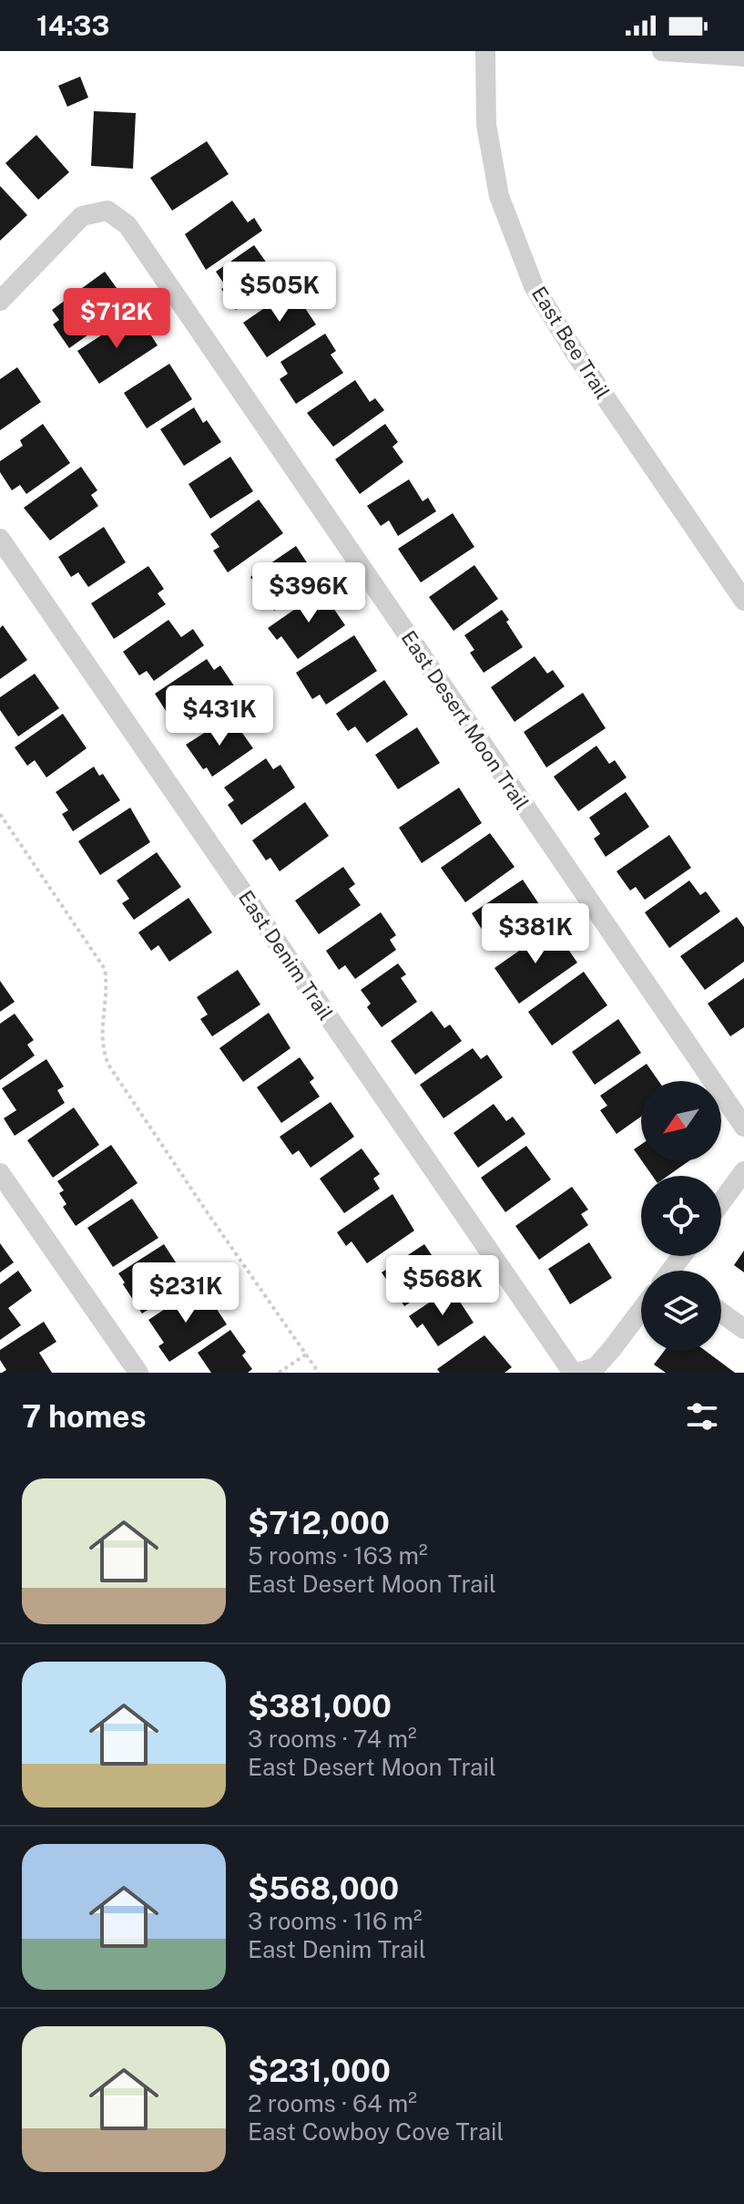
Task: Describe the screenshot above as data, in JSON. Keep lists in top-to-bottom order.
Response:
{
  "streets": {
    "street": ["East Bee Trail", "East Desert Moon Trail", "East Denim Trail"]
  },
  "north": "bottom left",
  "page": {
    "status": "14:33",
    "price": [
      "$505K",
      "$712K",
      "$396K",
      "$431K",
      "$381K",
      "$568K",
      "$231K"
    ],
    "heading": "7 homes",
    "list": [
      {
        "name": "$712,000",
        "note": "5 rooms · 163 m² · East Desert Moon Trail"
      },
      {
        "name": "$381,000",
        "note": "3 rooms · 74 m² · East Desert Moon Trail"
      },
      {
        "name": "$568,000",
        "note": "3 rooms · 116 m² · East Denim Trail"
      },
      {
        "name": "$231,000",
        "note": "2 rooms · 64 m² · East Cowboy Cove Trail"
      }
    ]
  }
}
